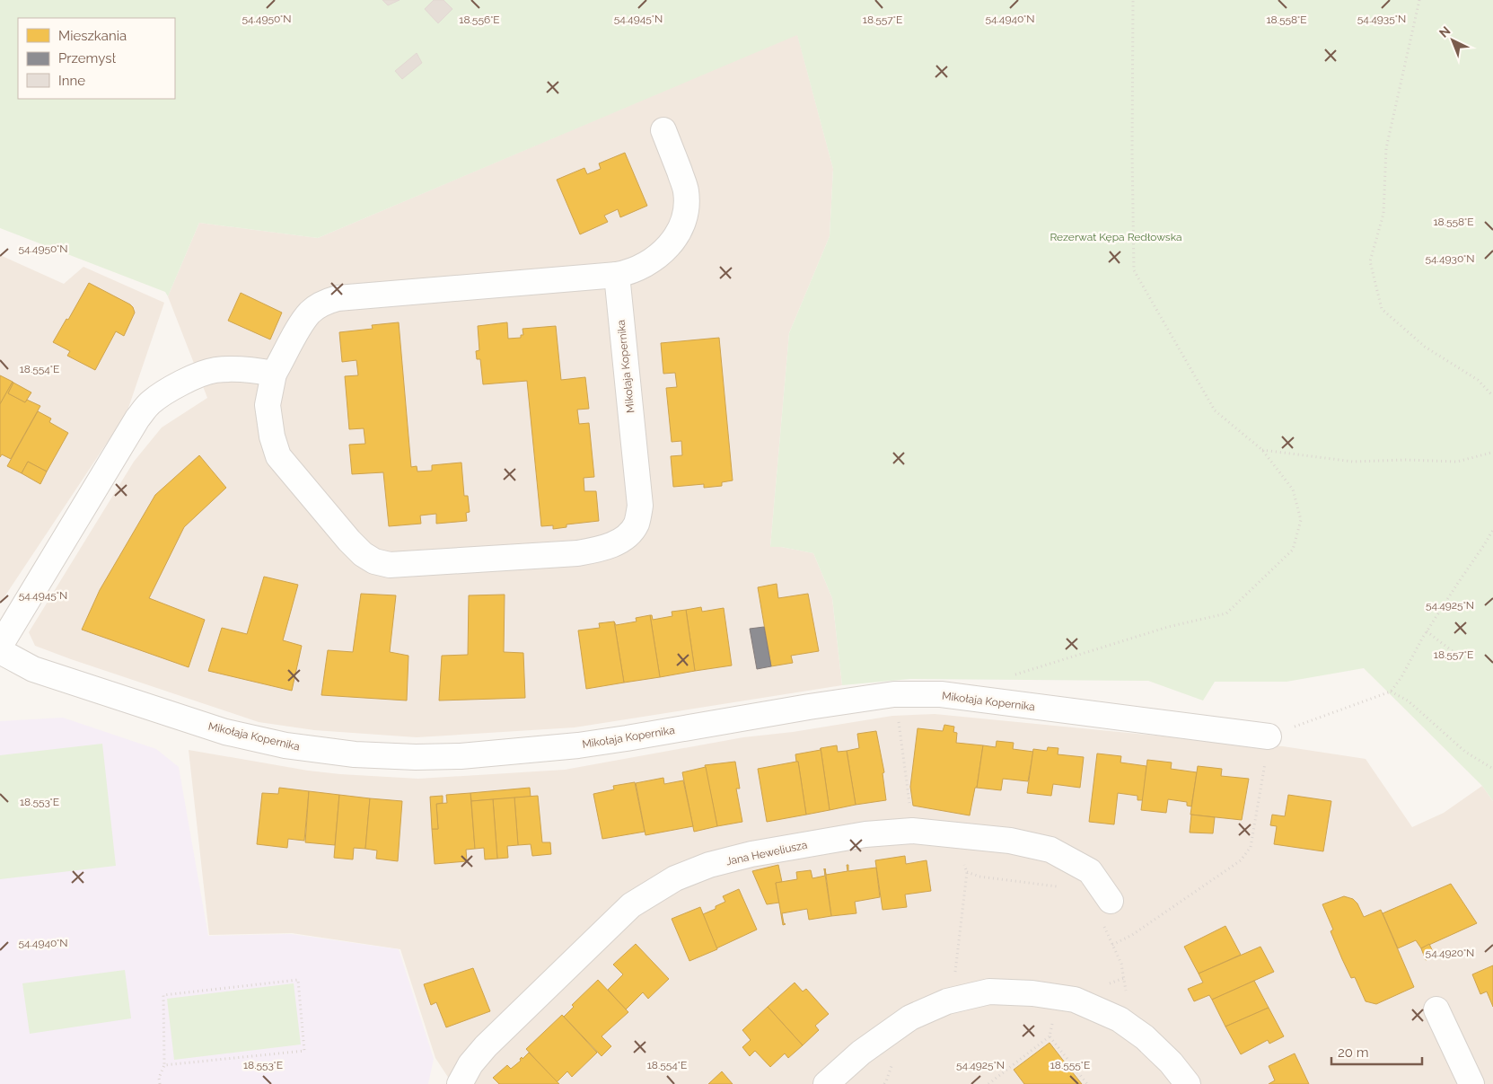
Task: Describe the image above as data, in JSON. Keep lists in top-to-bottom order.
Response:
{
  "streets": {
    "street": ["Mikołaja Kopernika", "Jana Heweliusza"]
  },
  "parks": ["Rezerwat Kępa Redłowska"],
  "legend": ["Mieszkania", "Przemysł", "Inne"],
  "scale_bar": "20 m",
  "north": "top left",
  "coordinates": [
    "54.4945°N",
    "54.4950°N",
    "54.4940°N",
    "54.4935°N",
    "18.556°E",
    "18.557°E",
    "18.558°E",
    "54.4930°N",
    "18.554°E",
    "54.4925°N",
    "18.553°E",
    "54.4920°N",
    "18.555°E"
  ]
}
